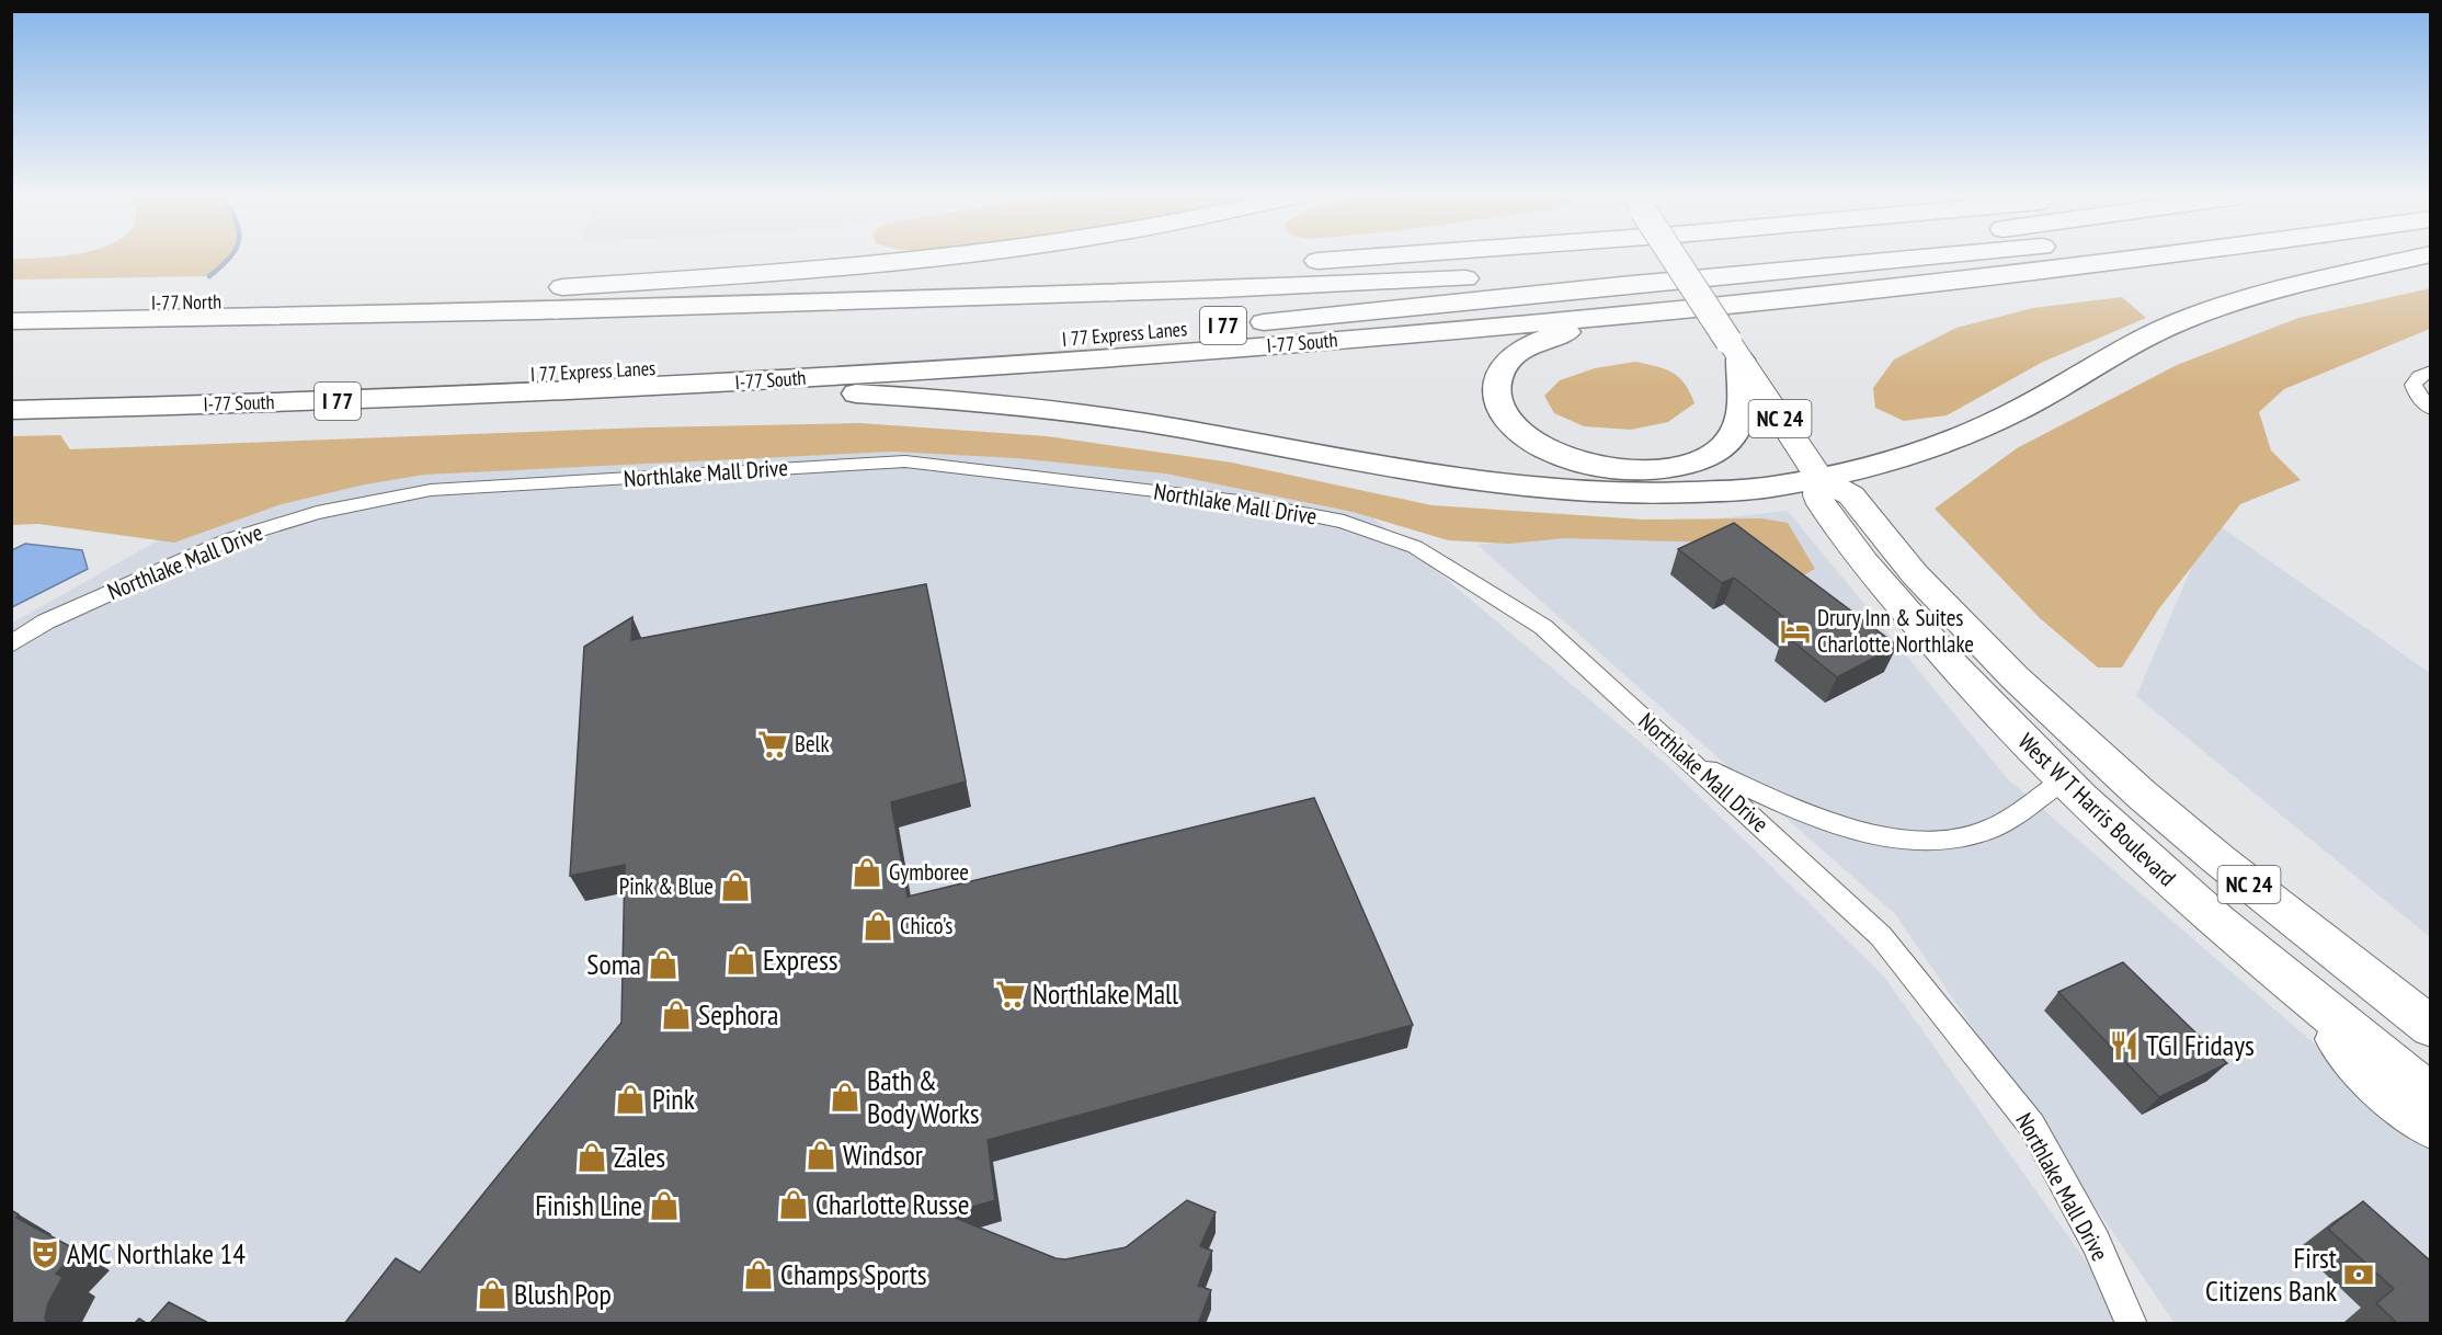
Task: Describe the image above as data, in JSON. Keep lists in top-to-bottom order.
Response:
{
  "streets": {
    "highway": [
      "I-77 North",
      "I 77",
      "I 77 Express Lanes",
      "I-77 South"
    ],
    "main road": ["NC 24", "West W T Harris Boulevard"],
    "street": ["Northlake Mall Drive"]
  },
  "places": {
    "hotel": ["Drury Inn & Suites Charlotte Northlake"],
    "supermarket": ["Belk", "Northlake Mall"],
    "shop": [
      "Gymboree",
      "Pink & Blue",
      "Chico's",
      "Express",
      "Soma",
      "Sephora",
      "Bath & Body Works",
      "Pink",
      "Windsor",
      "Zales",
      "Charlotte Russe",
      "Finish Line",
      "Champs Sports",
      "Blush Pop"
    ],
    "restaurant": ["TGI Fridays"],
    "theatre": ["AMC Northlake 14"],
    "bank": ["First Citizens Bank"]
  }
}
